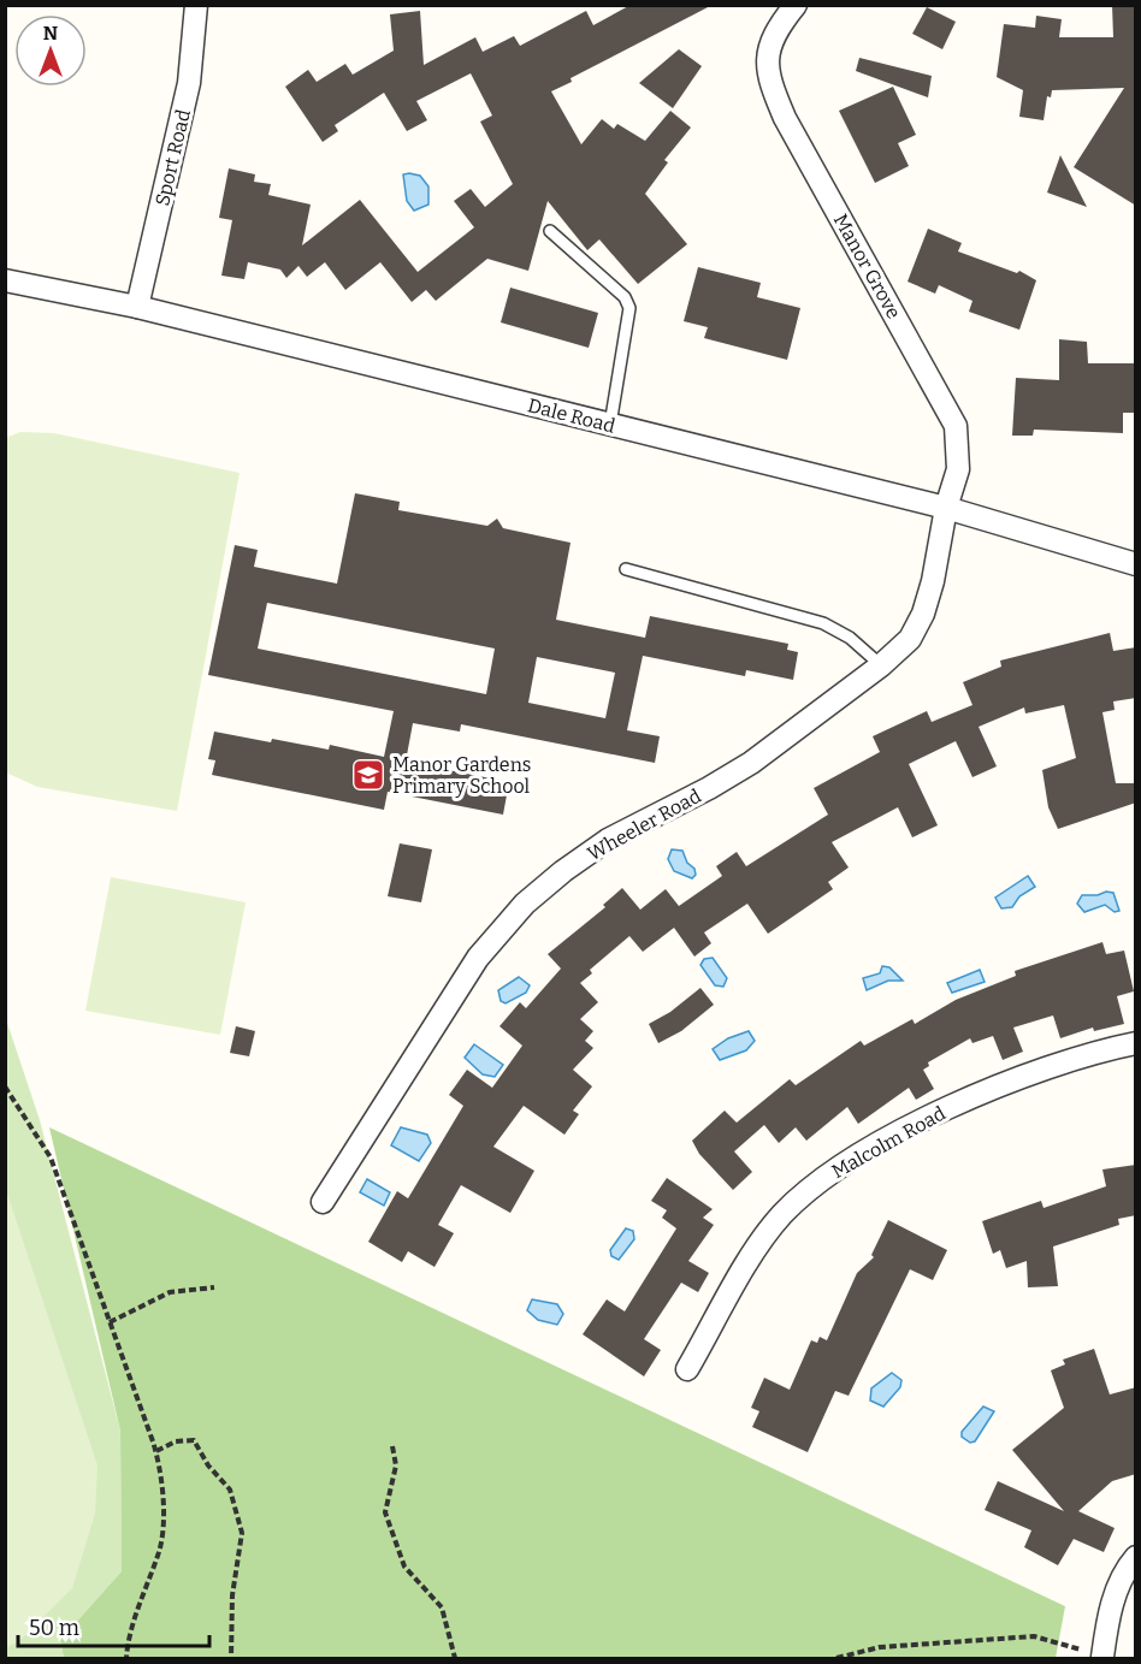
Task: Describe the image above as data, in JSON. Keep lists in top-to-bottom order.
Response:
{
  "streets": {
    "street": [
      "Sport Road",
      "Manor Grove",
      "Dale Road",
      "Wheeler Road",
      "Malcolm Road"
    ]
  },
  "crossings": [
    ["Sport Road", "Dale Road"],
    ["Manor Grove", "Dale Road"],
    ["Manor Grove", "Wheeler Road"],
    ["Dale Road", "Wheeler Road"]
  ],
  "places": {
    "school or university": ["Manor Gardens Primary School"]
  },
  "scale_bar": "50 m",
  "north": "top"
}
